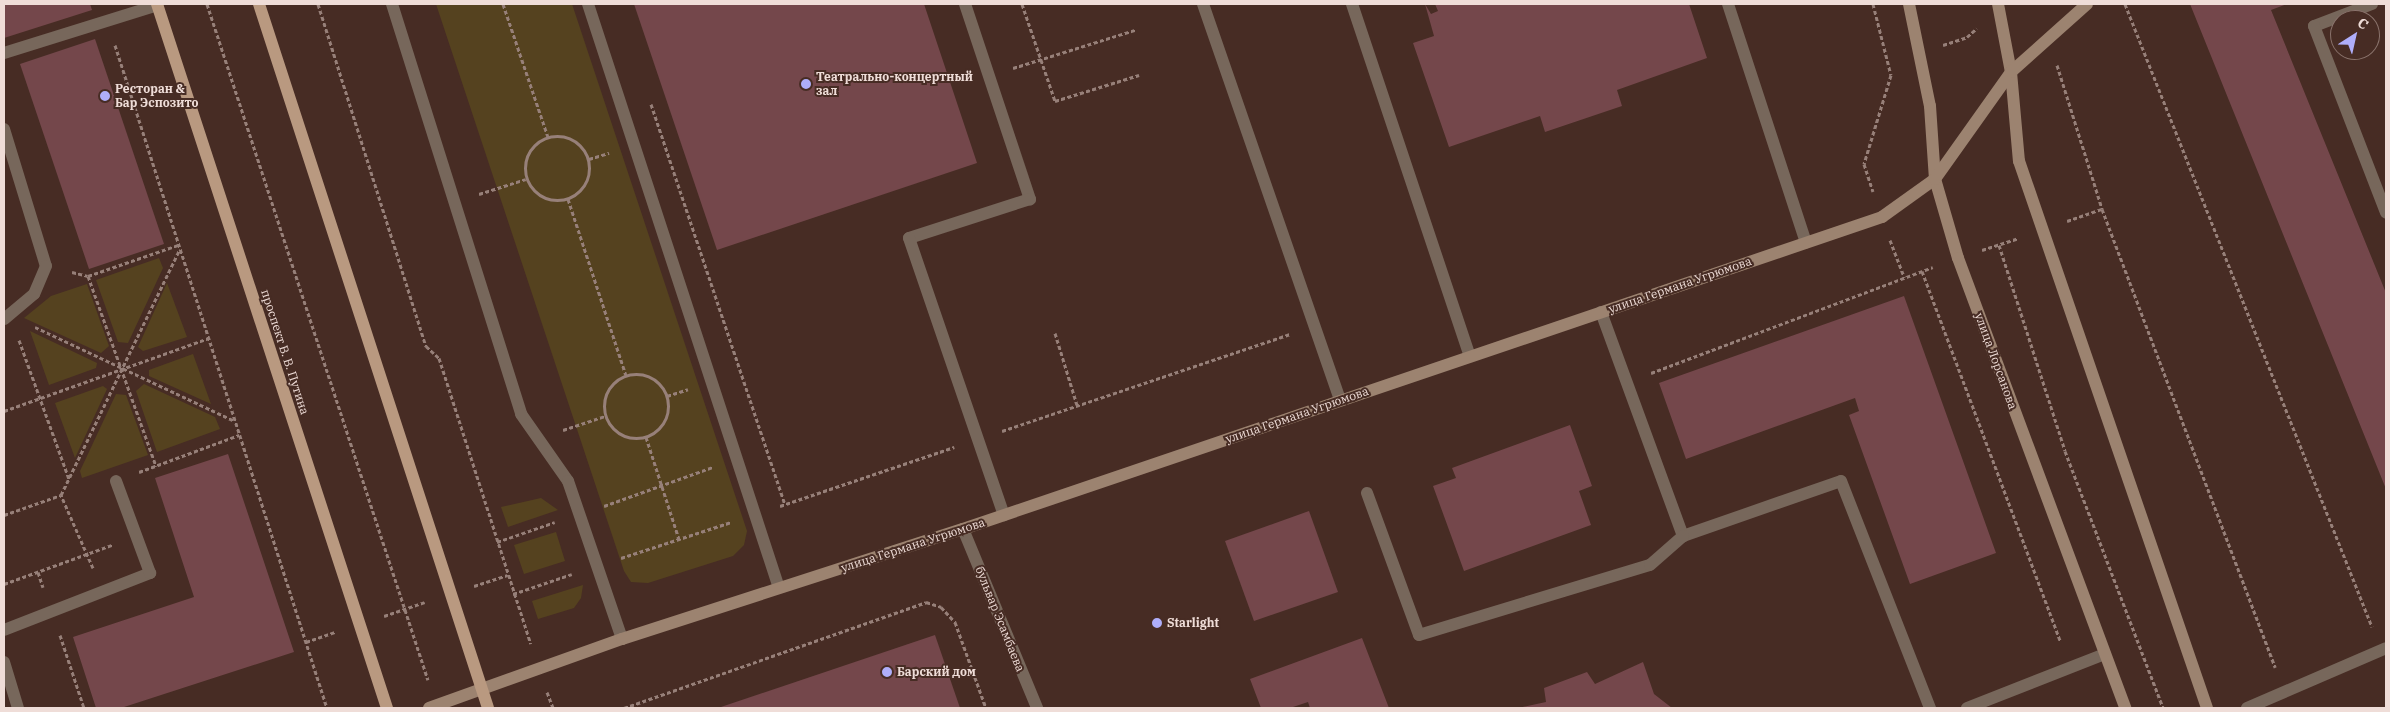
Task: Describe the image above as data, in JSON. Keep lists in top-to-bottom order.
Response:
{
  "streets": {
    "main road": ["проспект В. В. Путина"],
    "street": ["улица Германа Угрюмова", "улица Лорсанова", "бульвар Эсамбаева"]
  },
  "crossings": [
    ["улица Германа Угрюмова", "улица Лорсанова"],
    ["улица Германа Угрюмова", "бульвар Эсамбаева"]
  ],
  "places": [
    "Театрально-концертный зал",
    "Ресторан & Бар Эспозито",
    "Starlight",
    "Барский дом"
  ],
  "north": "top right"
}
